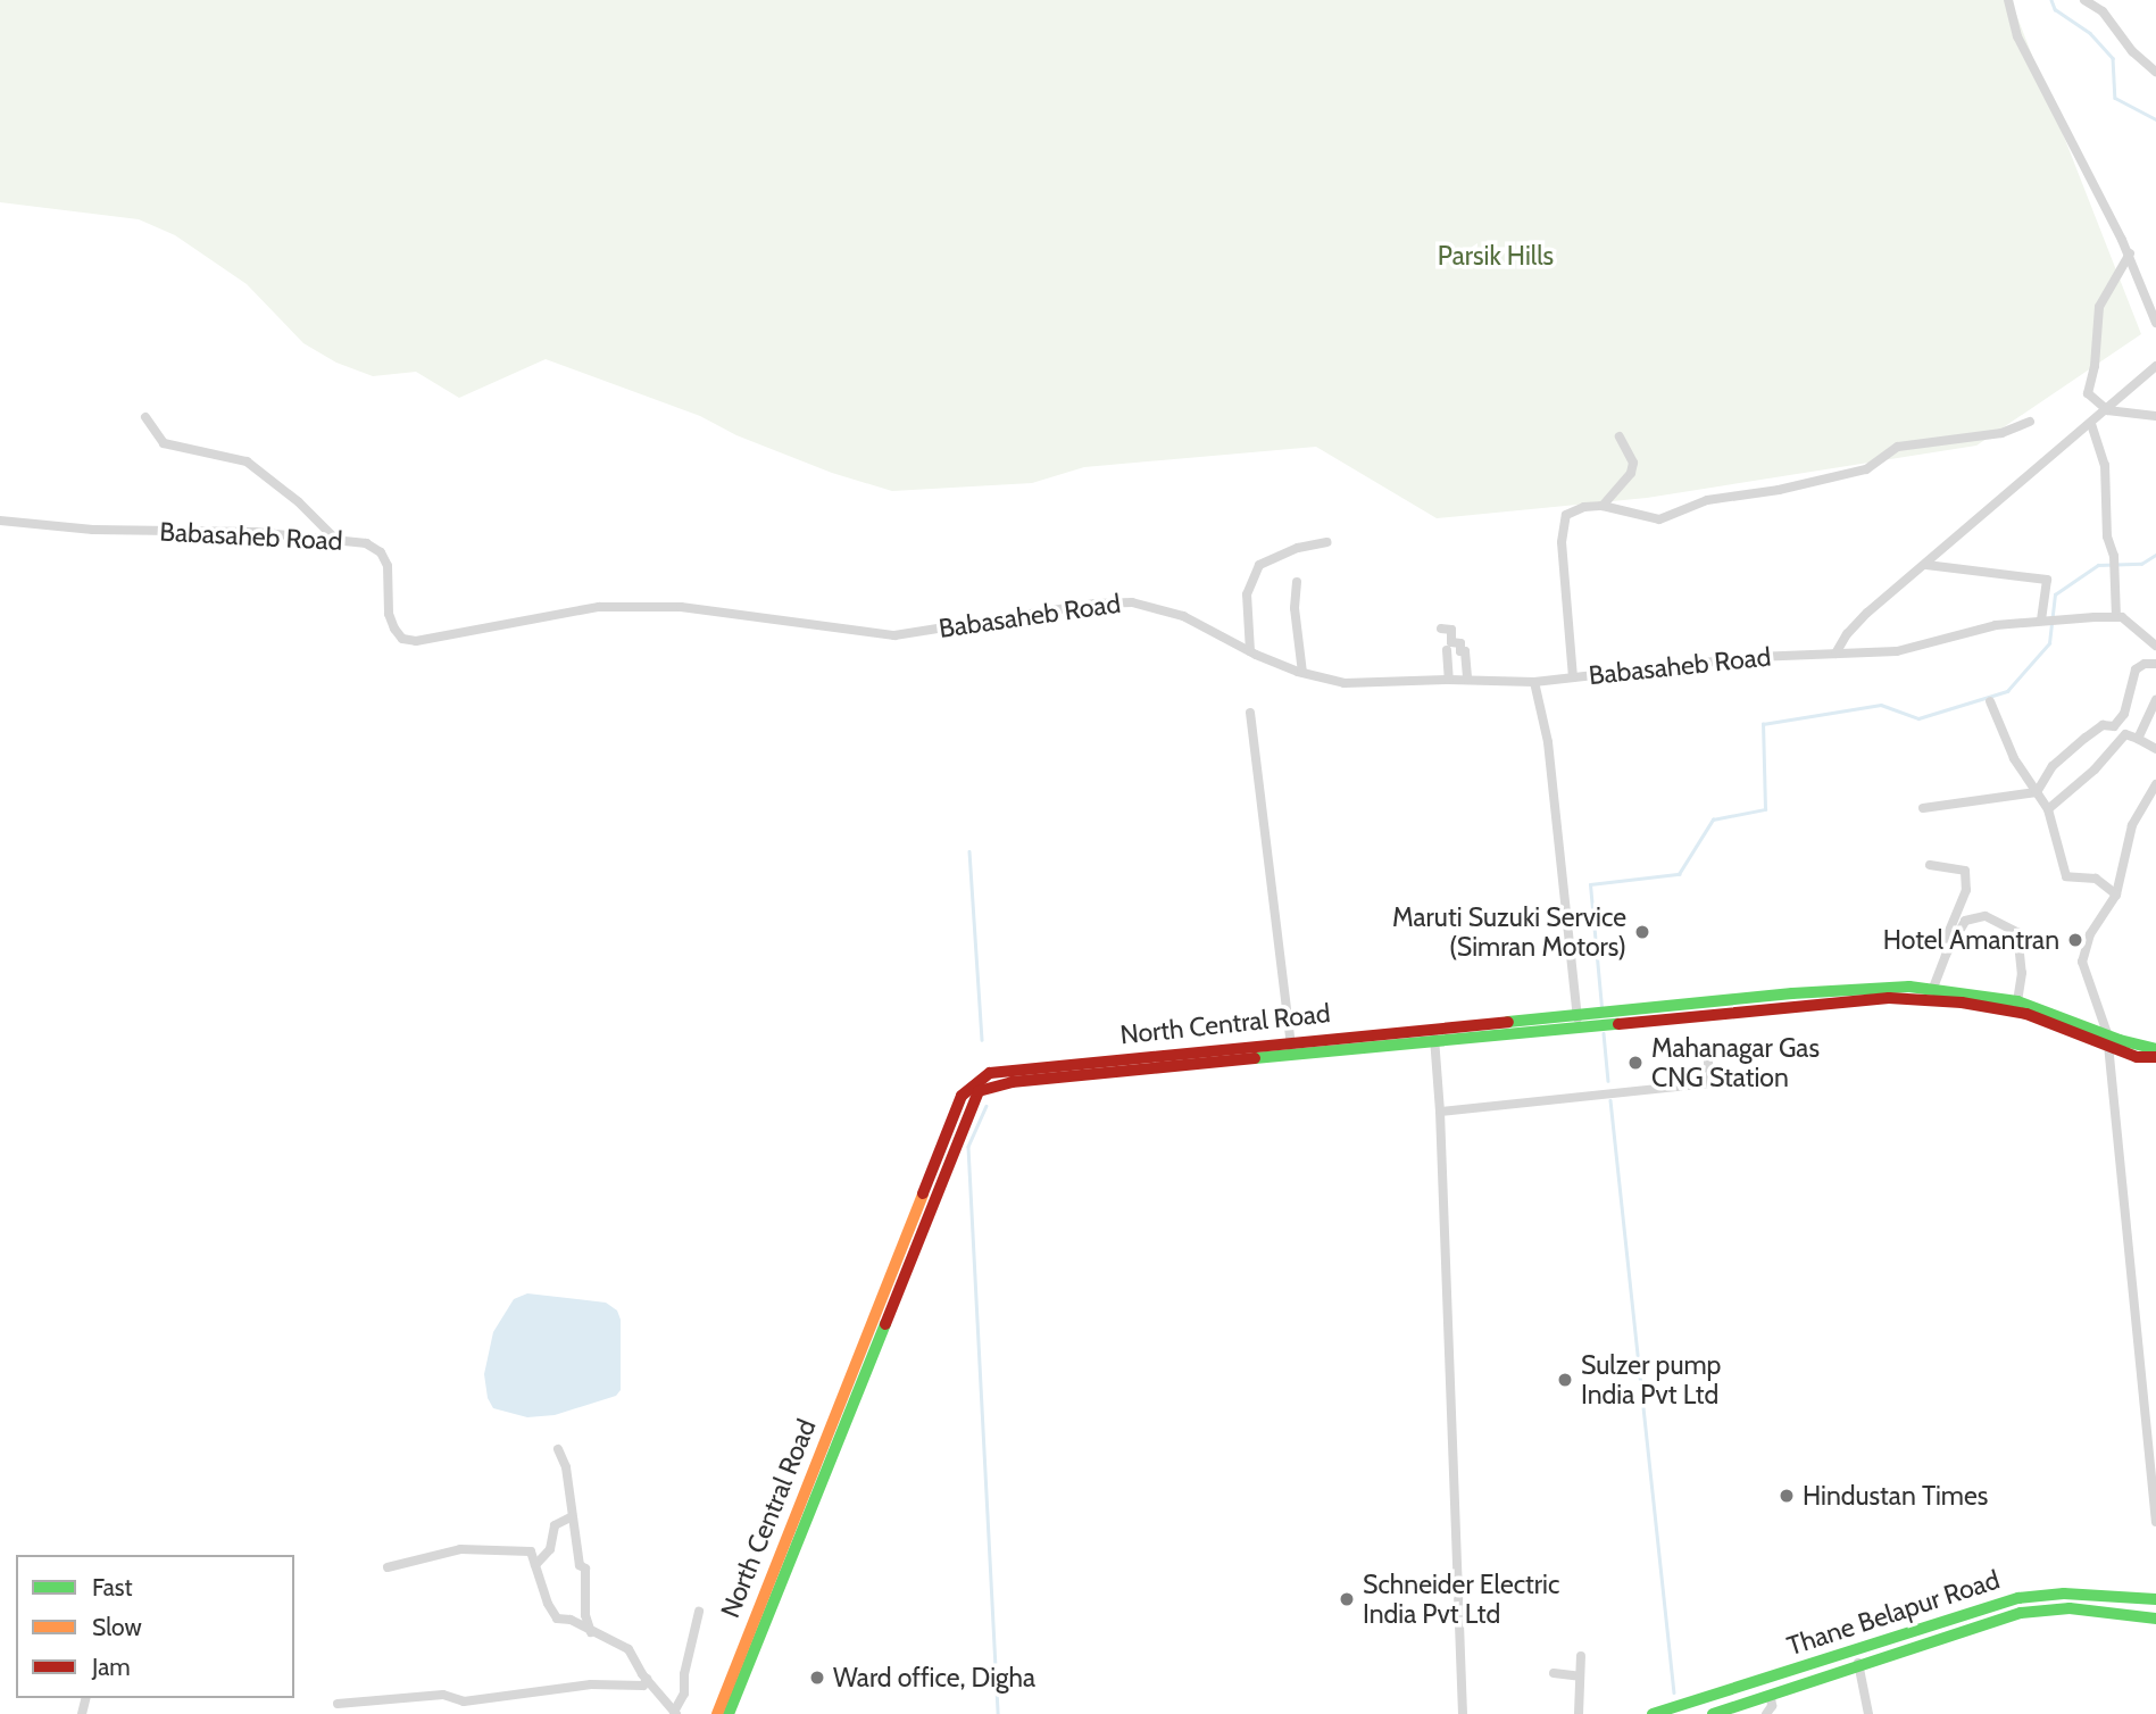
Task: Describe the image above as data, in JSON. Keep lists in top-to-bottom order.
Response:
{
  "streets": {
    "main road": ["North Central Road", "Thane Belapur Road"],
    "street": ["Babasaheb Road"]
  },
  "parks": ["Parsik Hills"],
  "places": [
    "Maruti Suzuki Service (Simran Motors)",
    "Hotel Amantran",
    "Mahanagar Gas CNG Station",
    "Sulzer pump India Pvt Ltd",
    "Hindustan Times",
    "Schneider Electric India Pvt Ltd",
    "Ward office, Digha"
  ],
  "legend": ["Fast", "Slow", "Jam"]
}
